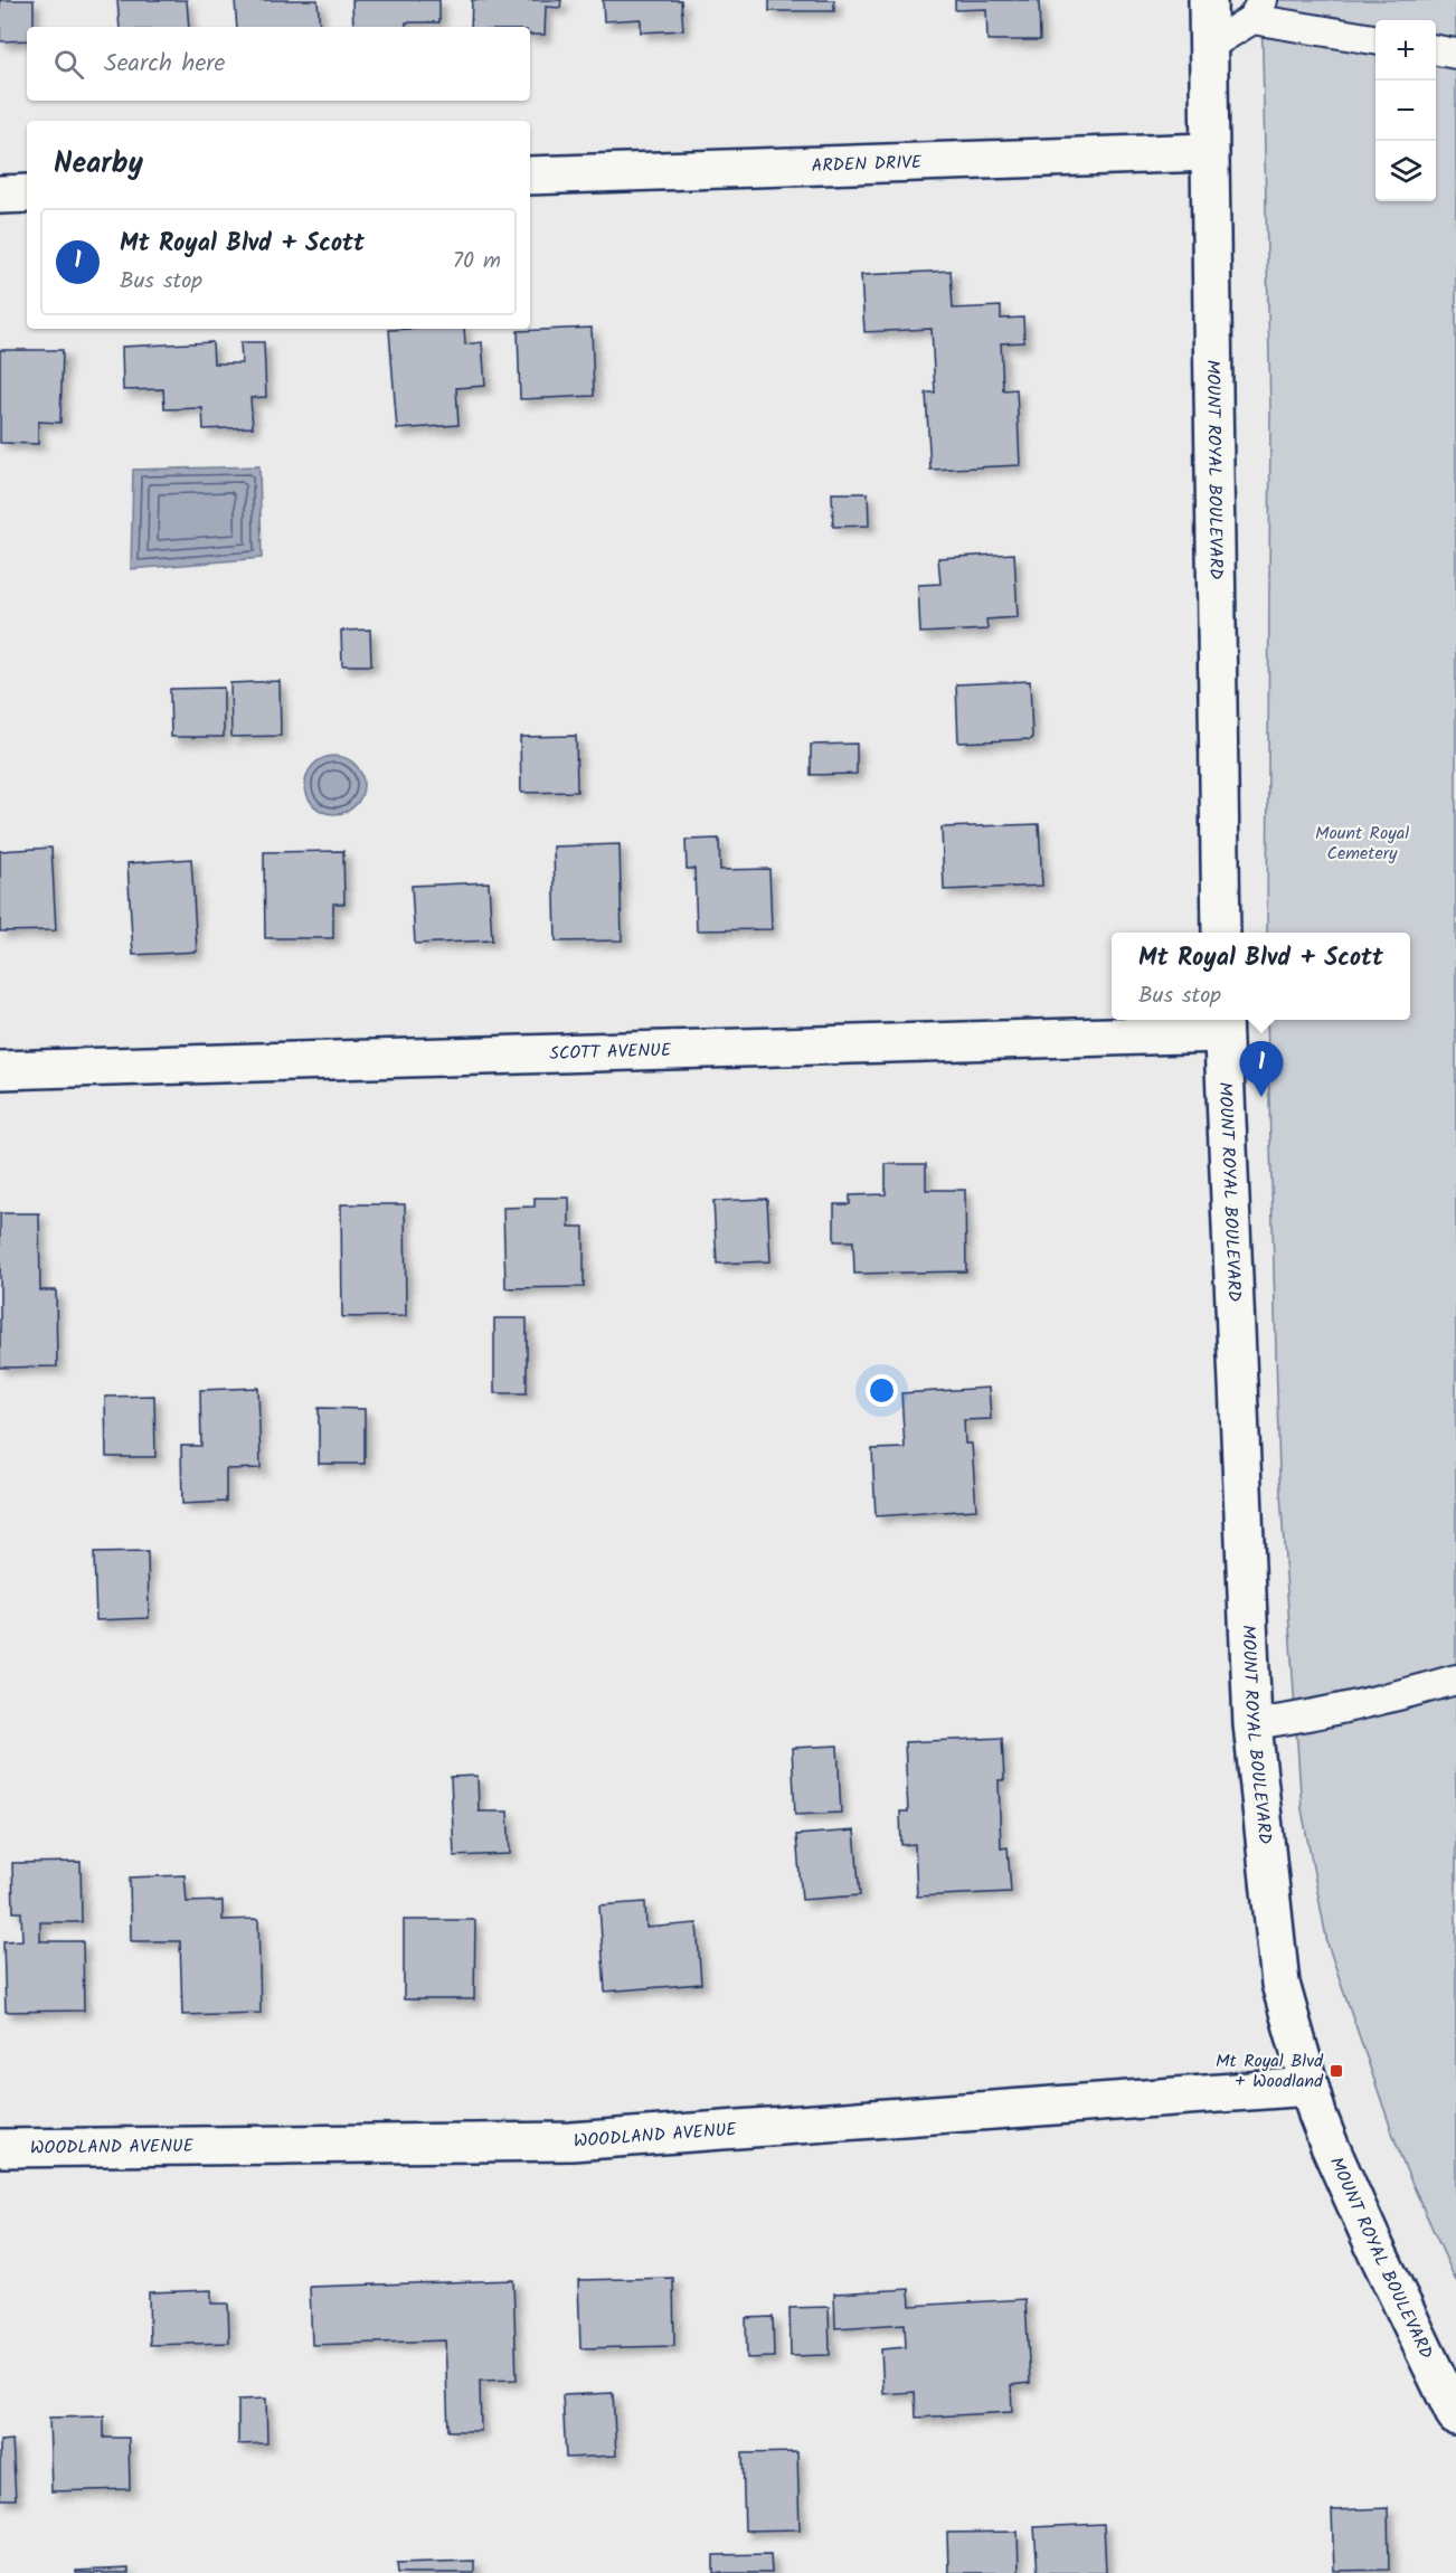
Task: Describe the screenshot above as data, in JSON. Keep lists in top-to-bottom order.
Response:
{
  "streets": {
    "street": [
      "ARDEN DRIVE",
      "MOUNT ROYAL BOULEVARD",
      "SCOTT AVENUE",
      "WOODLAND AVENUE"
    ]
  },
  "crossings": [
    ["ARDEN DRIVE", "MOUNT ROYAL BOULEVARD"],
    ["MOUNT ROYAL BOULEVARD", "SCOTT AVENUE"],
    ["MOUNT ROYAL BOULEVARD", "WOODLAND AVENUE"]
  ],
  "parks": ["Mount Royal Cemetery"],
  "places": {
    "transit": ["Mt Royal Blvd + Woodland"]
  },
  "page": {
    "map_buttons": ["+", "−"],
    "search": "Search here",
    "heading": "Nearby",
    "list": [
      {
        "mark": "1",
        "name": "Mt Royal Blvd + Scott",
        "note": "Bus stop",
        "value": "70 m"
      }
    ],
    "popup": ["Mt Royal Blvd + Scott", "Bus stop"],
    "pins": "1"
  }
}
